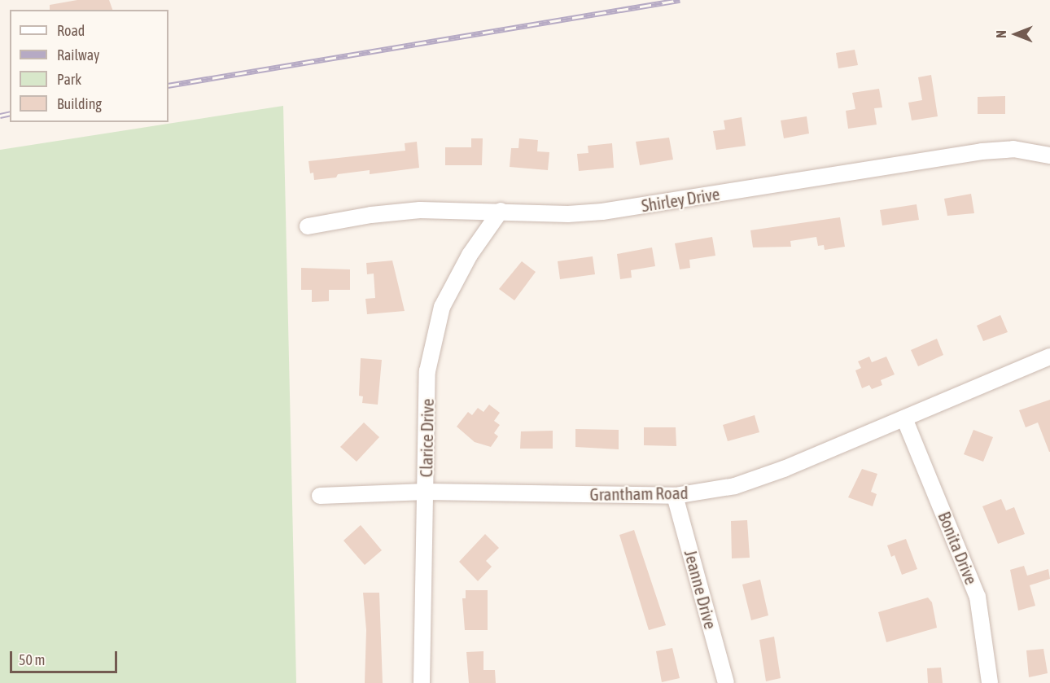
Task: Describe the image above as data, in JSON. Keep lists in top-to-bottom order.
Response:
{
  "streets": {
    "street": [
      "Shirley Drive",
      "Clarice Drive",
      "Grantham Road",
      "Bonita Drive",
      "Jeanne Drive"
    ]
  },
  "crossings": [
    ["Shirley Drive", "Clarice Drive"],
    ["Clarice Drive", "Grantham Road"],
    ["Grantham Road", "Bonita Drive"],
    ["Grantham Road", "Jeanne Drive"]
  ],
  "legend": [
    "Road",
    "Railway",
    "Park",
    "Building"
  ],
  "scale_bar": "50 m",
  "north": "left"
}
